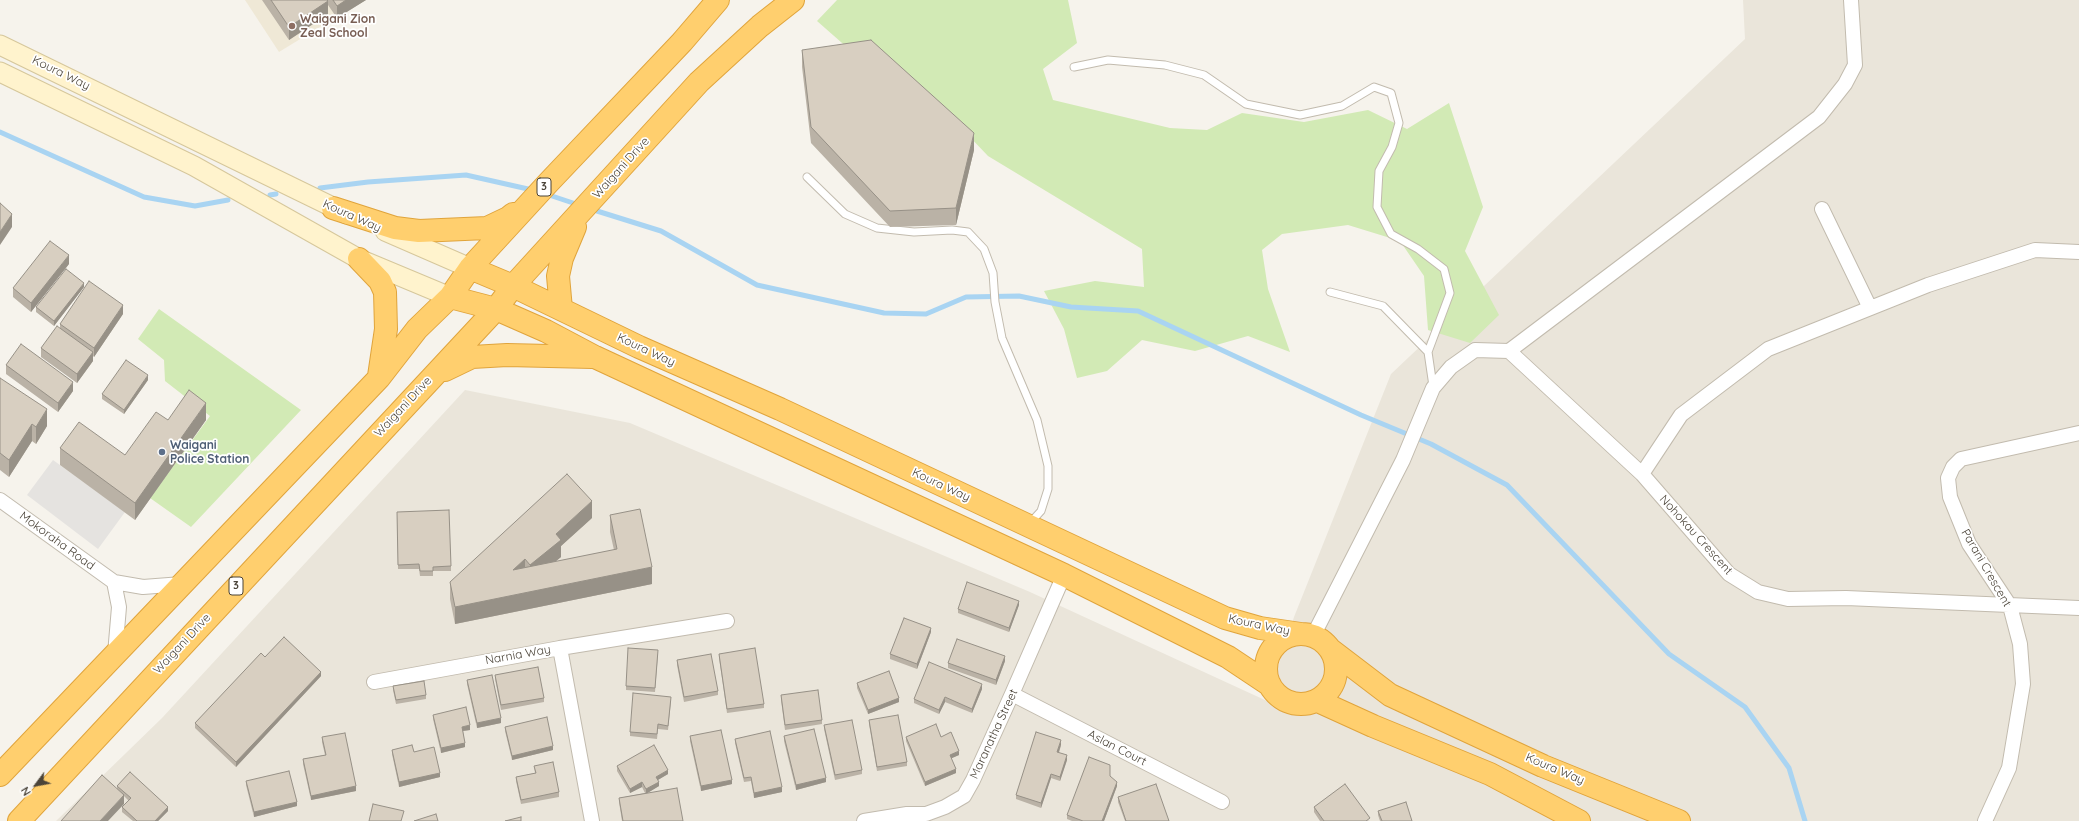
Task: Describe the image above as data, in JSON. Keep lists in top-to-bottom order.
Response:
{
  "streets": {
    "highway": ["Koura Way", "Waigani Drive", "3"],
    "street": [
      "Nohokau Crescent",
      "Mokoraha Road",
      "Parani Crescent",
      "Narnia Way",
      "Maranatha Street",
      "Aslan Court"
    ]
  },
  "crossings": [
    ["Koura Way", "Waigani Drive"],
    ["Koura Way", "3"],
    ["3", "Mokoraha Road"],
    ["Nohokau Crescent", "Parani Crescent"],
    ["Maranatha Street", "Aslan Court"]
  ],
  "places": ["Waigani Zion Zeal School", "Waigani Police Station"],
  "north": "bottom left"
}
